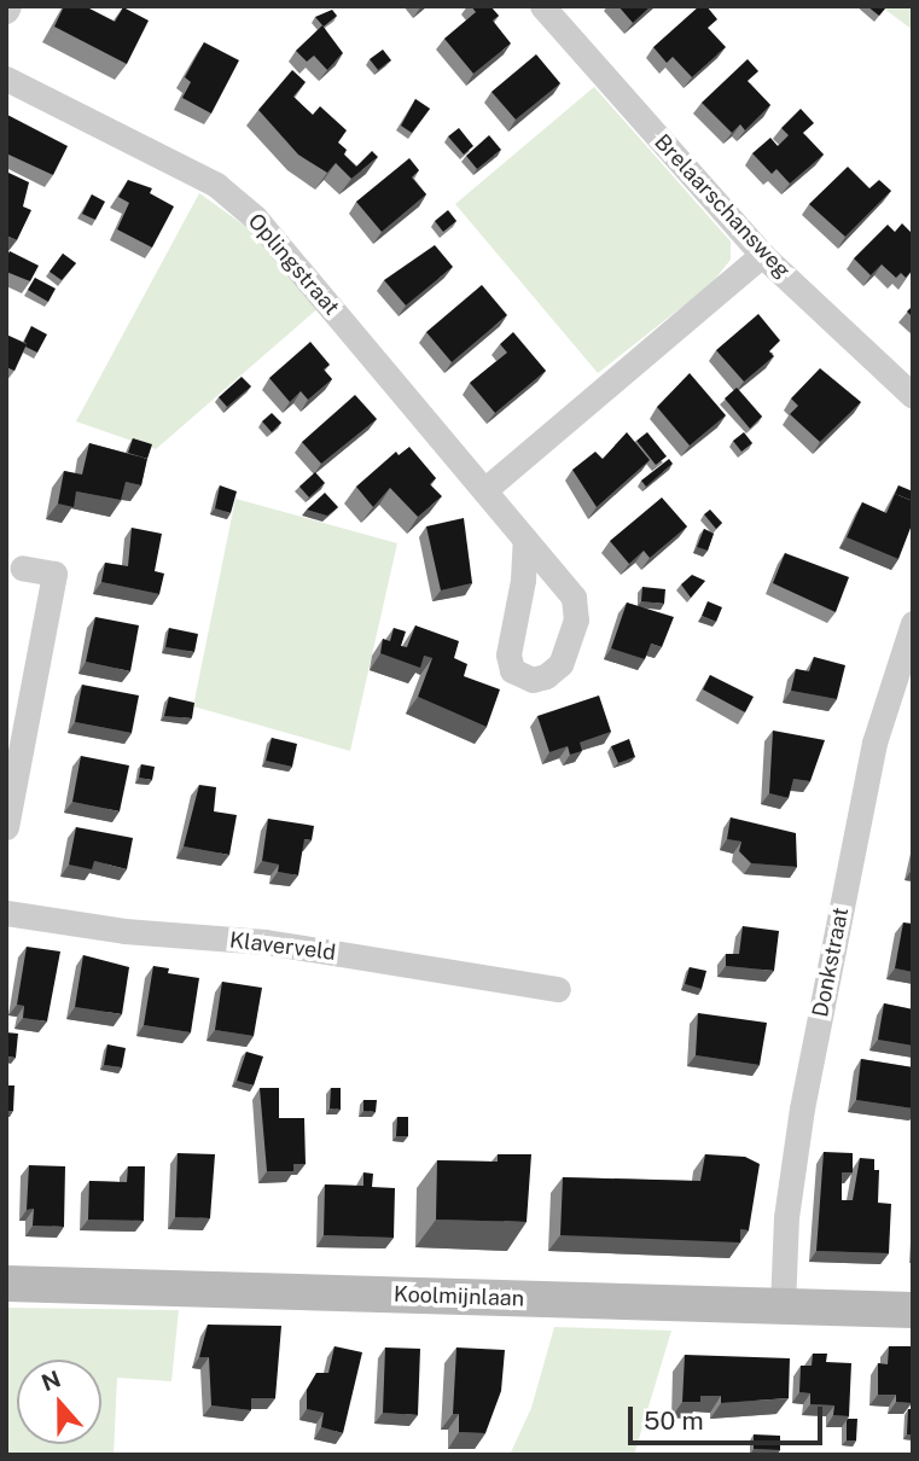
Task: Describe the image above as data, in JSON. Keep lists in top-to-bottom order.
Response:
{
  "streets": {
    "street": [
      "Brelaarschansweg",
      "Oplingstraat",
      "Klaverveld",
      "Donkstraat",
      "Koolmijnlaan"
    ]
  },
  "crossings": [
    ["Donkstraat", "Koolmijnlaan"]
  ],
  "scale_bar": "50 m",
  "north": "top"
}
